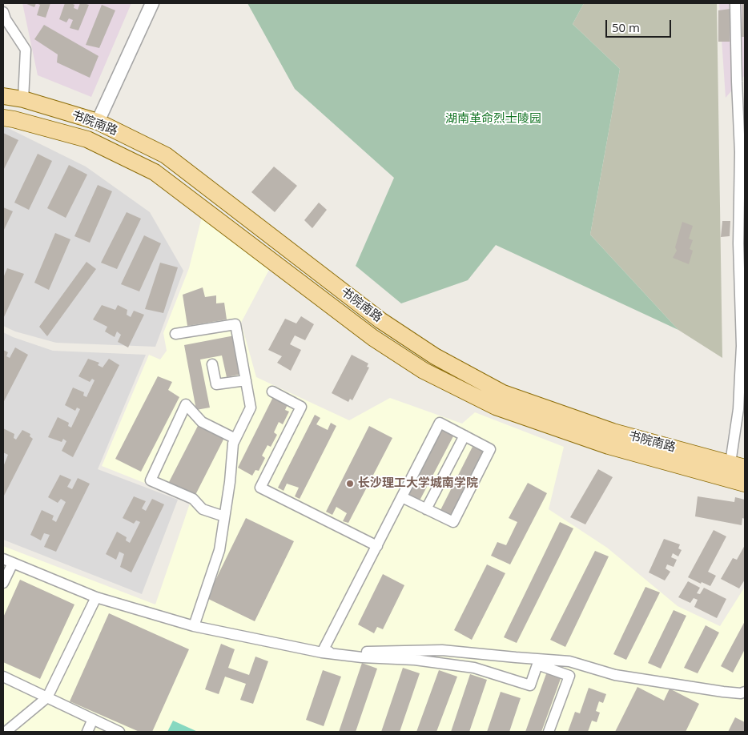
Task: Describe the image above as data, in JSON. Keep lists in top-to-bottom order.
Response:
{
  "streets": {
    "main road": ["书院南路"]
  },
  "parks": ["湖南革命烈士陵园"],
  "places": ["长沙理工大学城南学院"],
  "scale_bar": "50 m"
}
